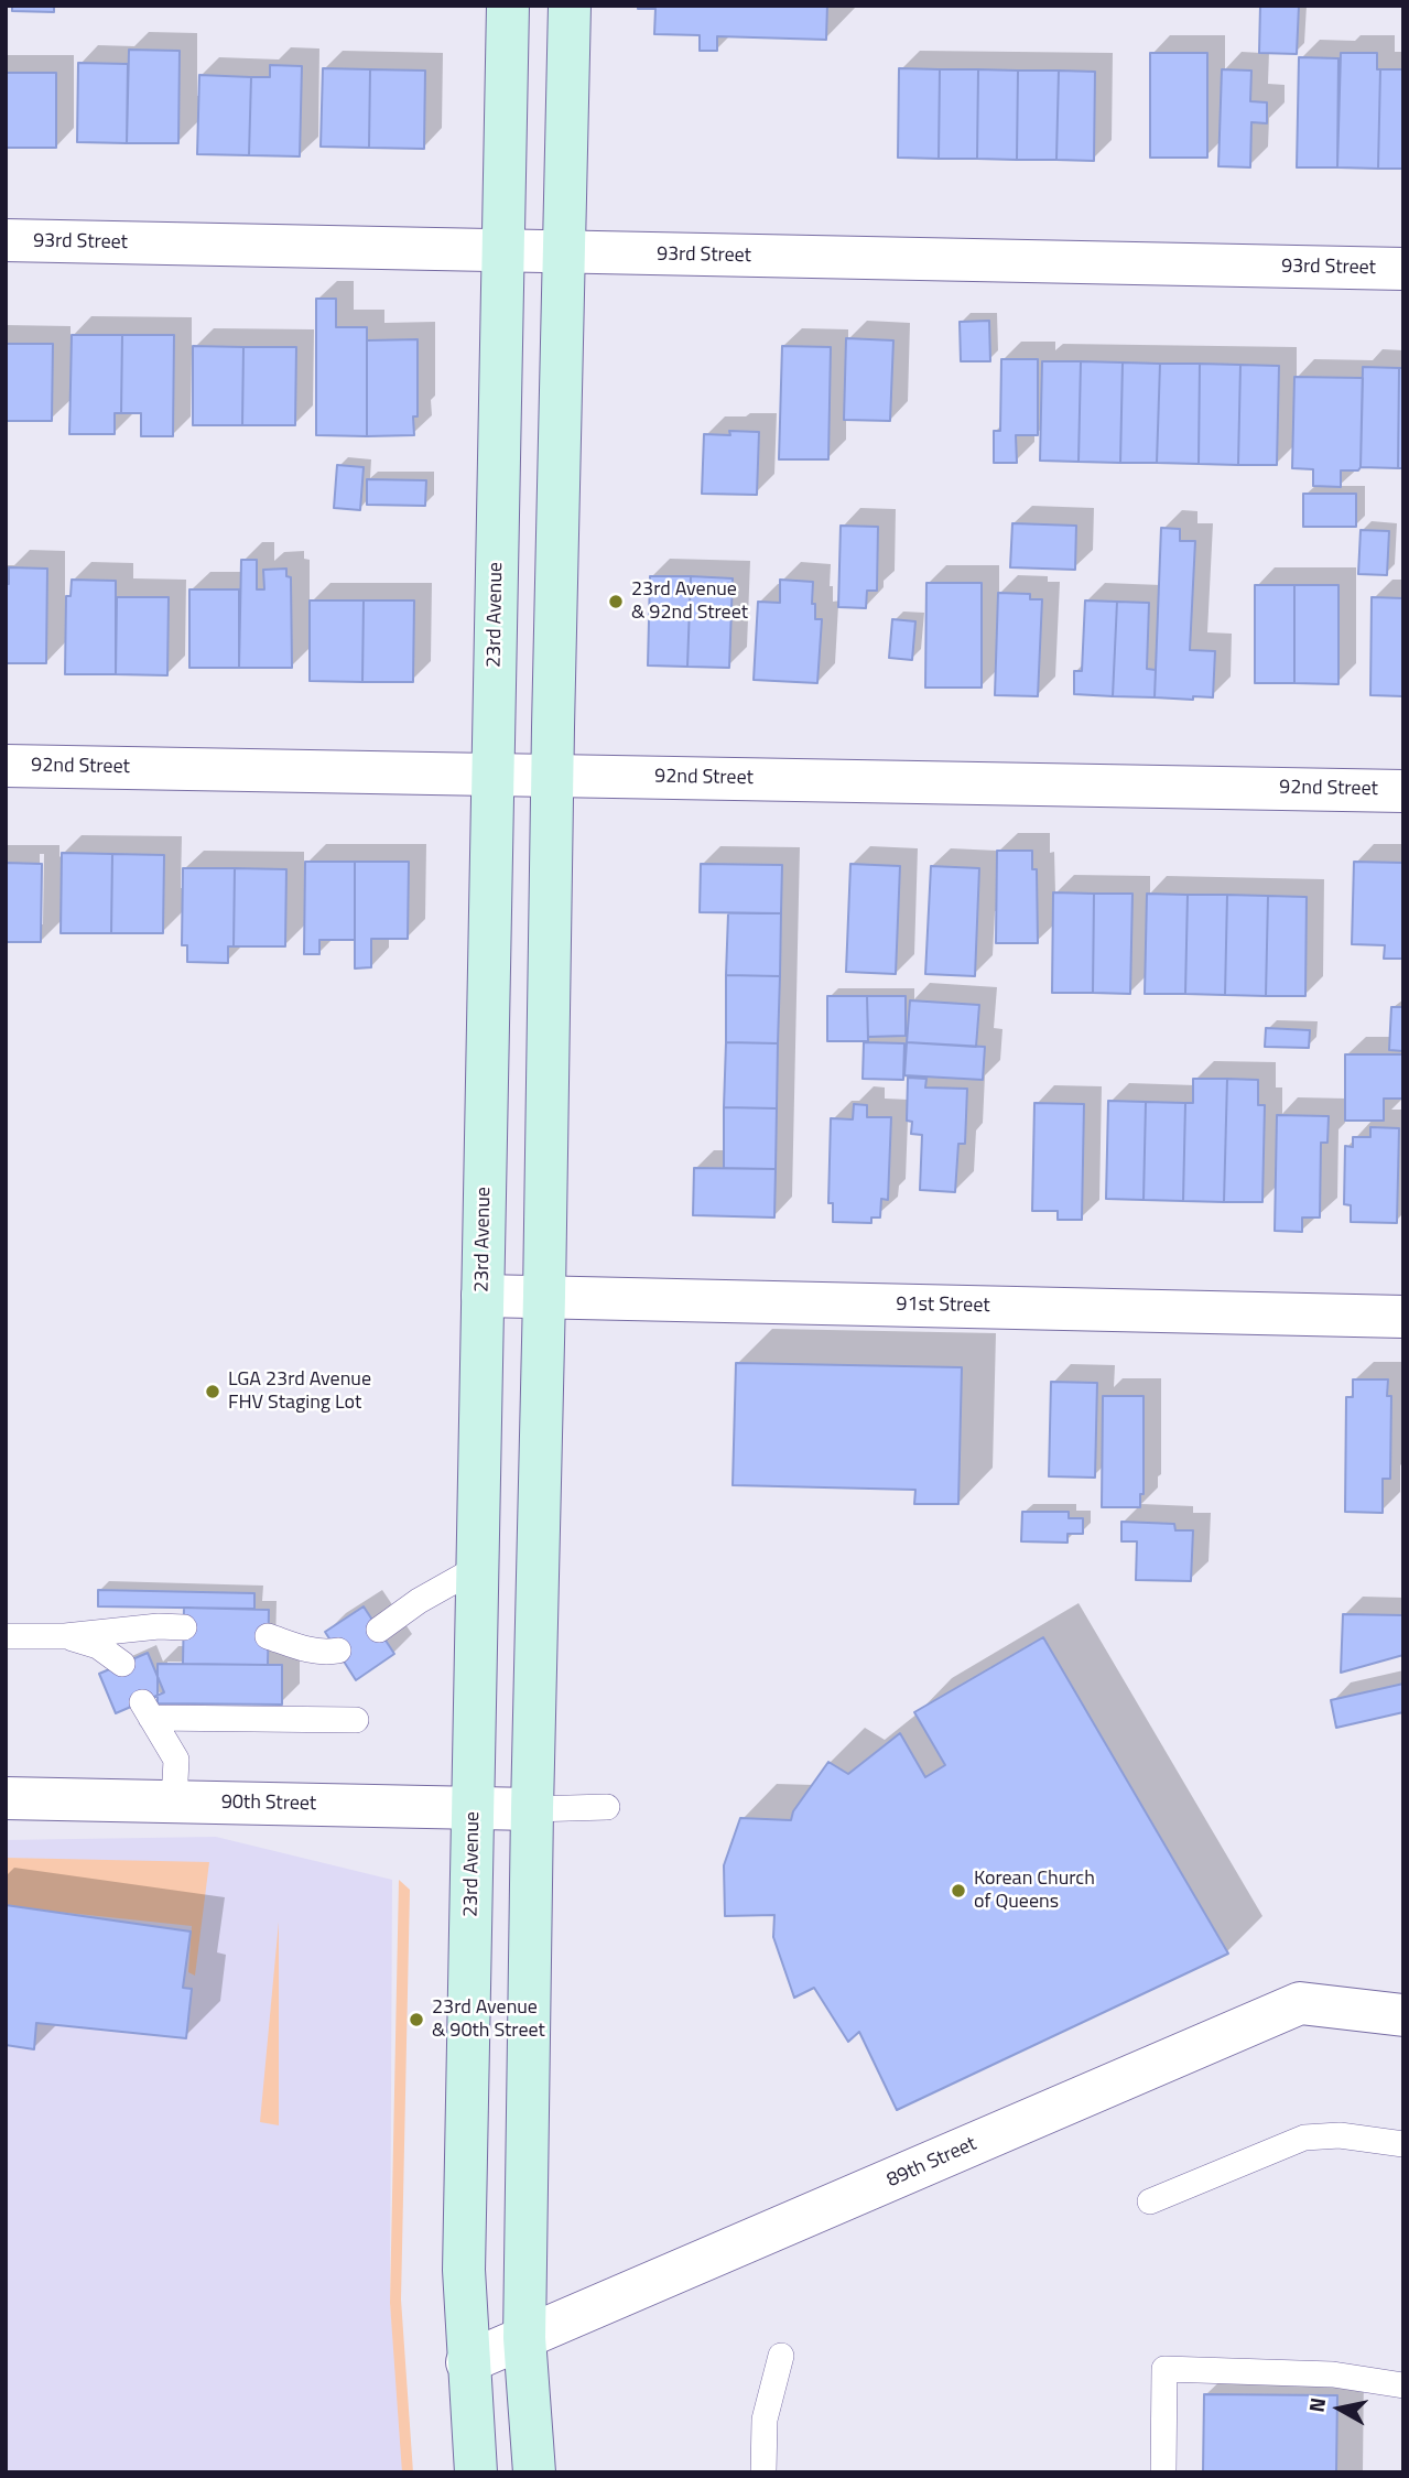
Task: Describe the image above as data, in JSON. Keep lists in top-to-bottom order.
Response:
{
  "streets": {
    "street": [
      "93rd Street",
      "23rd Avenue",
      "92nd Street",
      "91st Street",
      "90th Street",
      "89th Street"
    ]
  },
  "crossings": [
    ["93rd Street", "23rd Avenue"],
    ["23rd Avenue", "92nd Street"],
    ["23rd Avenue", "91st Street"],
    ["23rd Avenue", "90th Street"],
    ["23rd Avenue", "89th Street"]
  ],
  "places": [
    "23rd Avenue & 92nd Street",
    "LGA 23rd Avenue FHV Staging Lot",
    "Korean Church of Queens",
    "23rd Avenue & 90th Street"
  ],
  "north": "left"
}
